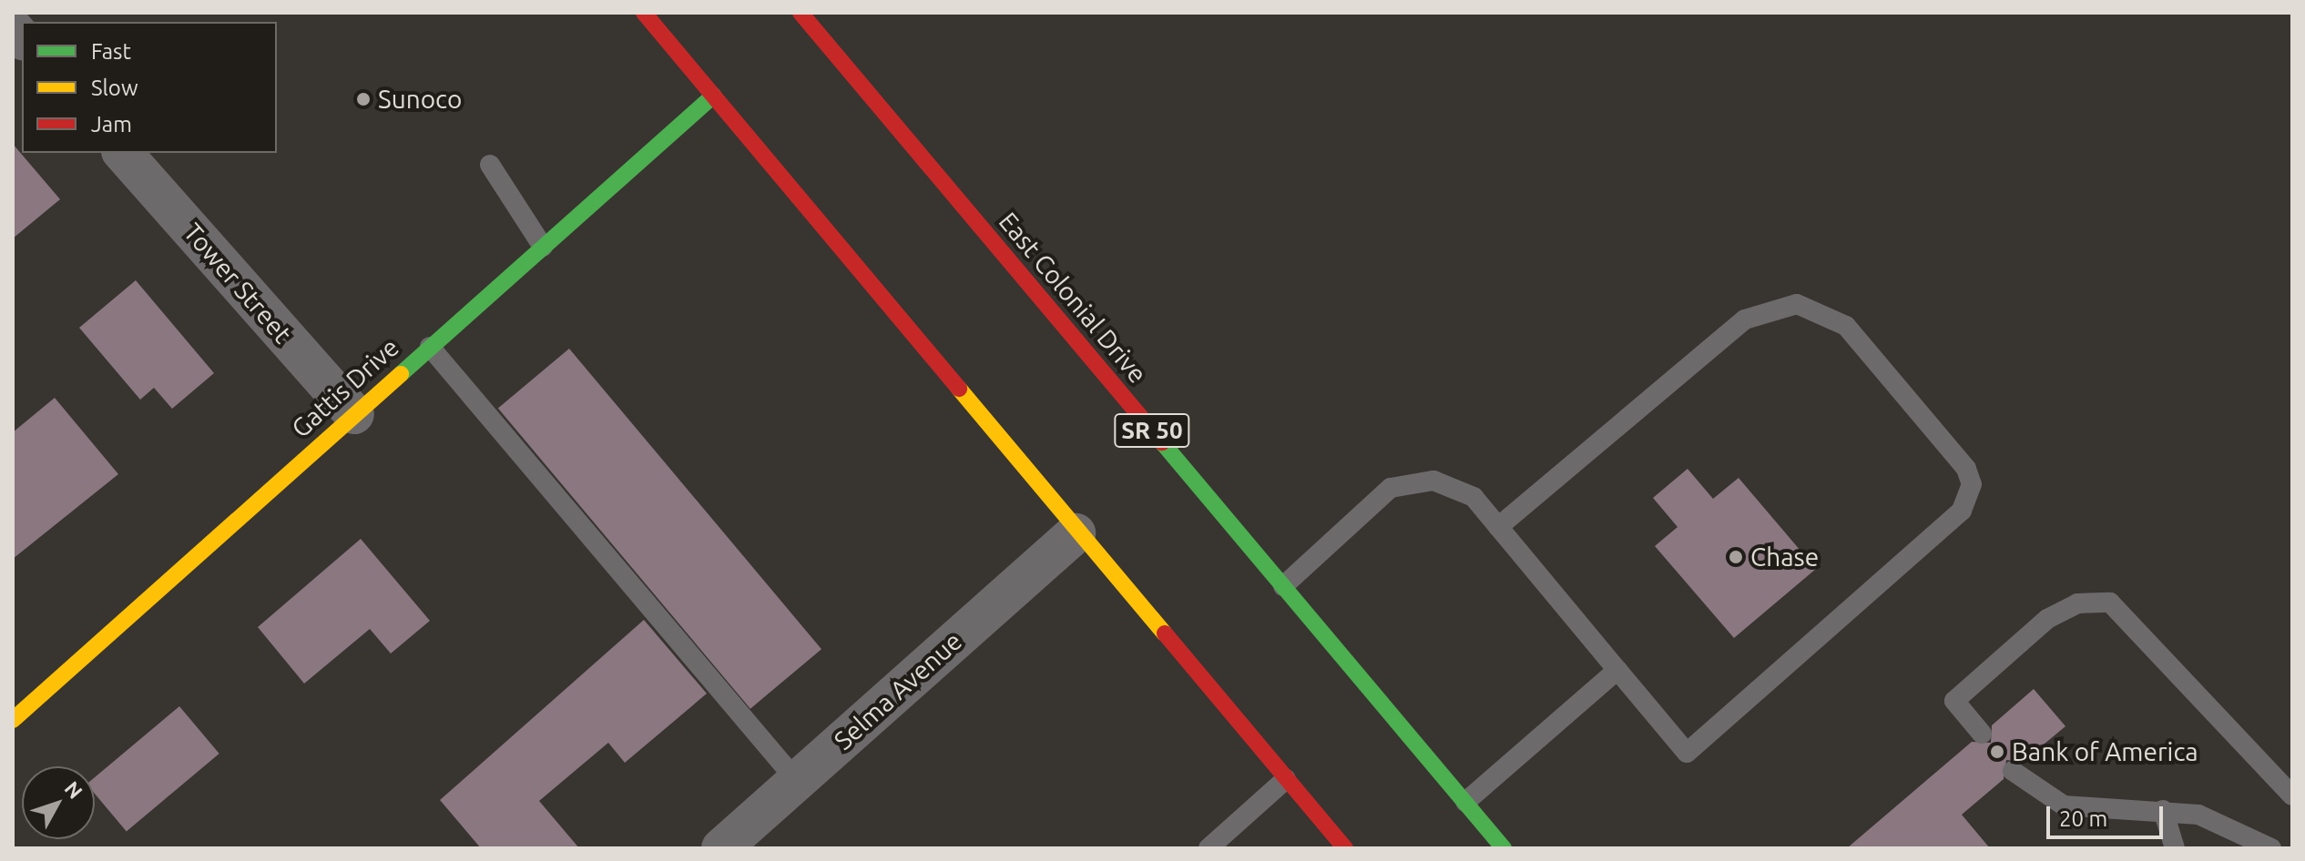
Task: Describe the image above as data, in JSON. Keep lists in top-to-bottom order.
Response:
{
  "streets": {
    "main road": ["East Colonial Drive", "Gattis Drive", "SR 50"],
    "street": ["Tower Street", "Selma Avenue"]
  },
  "crossings": [
    ["Tower Street", "Gattis Drive"]
  ],
  "places": ["Sunoco", "Chase", "Bank of America"],
  "legend": ["Fast", "Slow", "Jam"],
  "scale_bar": "20 m",
  "north": "top right"
}
